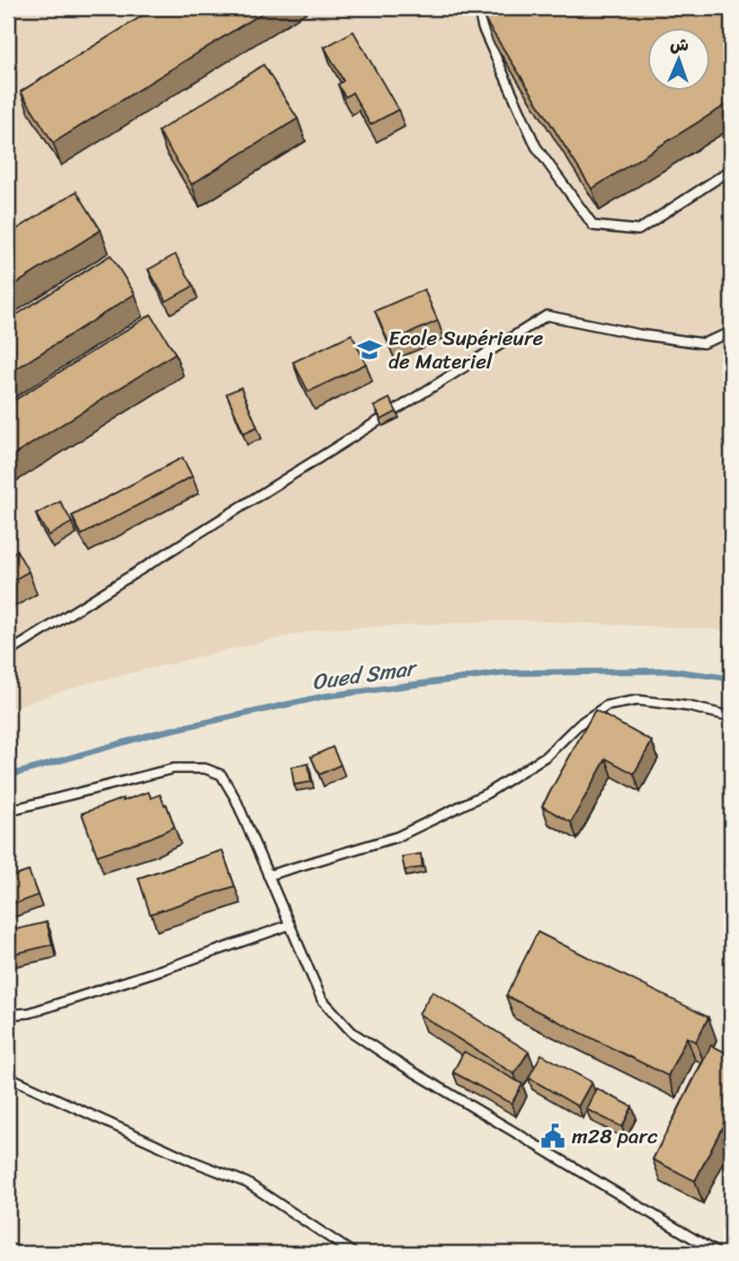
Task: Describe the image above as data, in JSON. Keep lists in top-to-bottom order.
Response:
{
  "water": ["Oued Smar"],
  "places": {
    "school or university": ["Ecole Supérieure de Materiel"],
    "public building": ["m28 parc"]
  },
  "north": "top"
}
